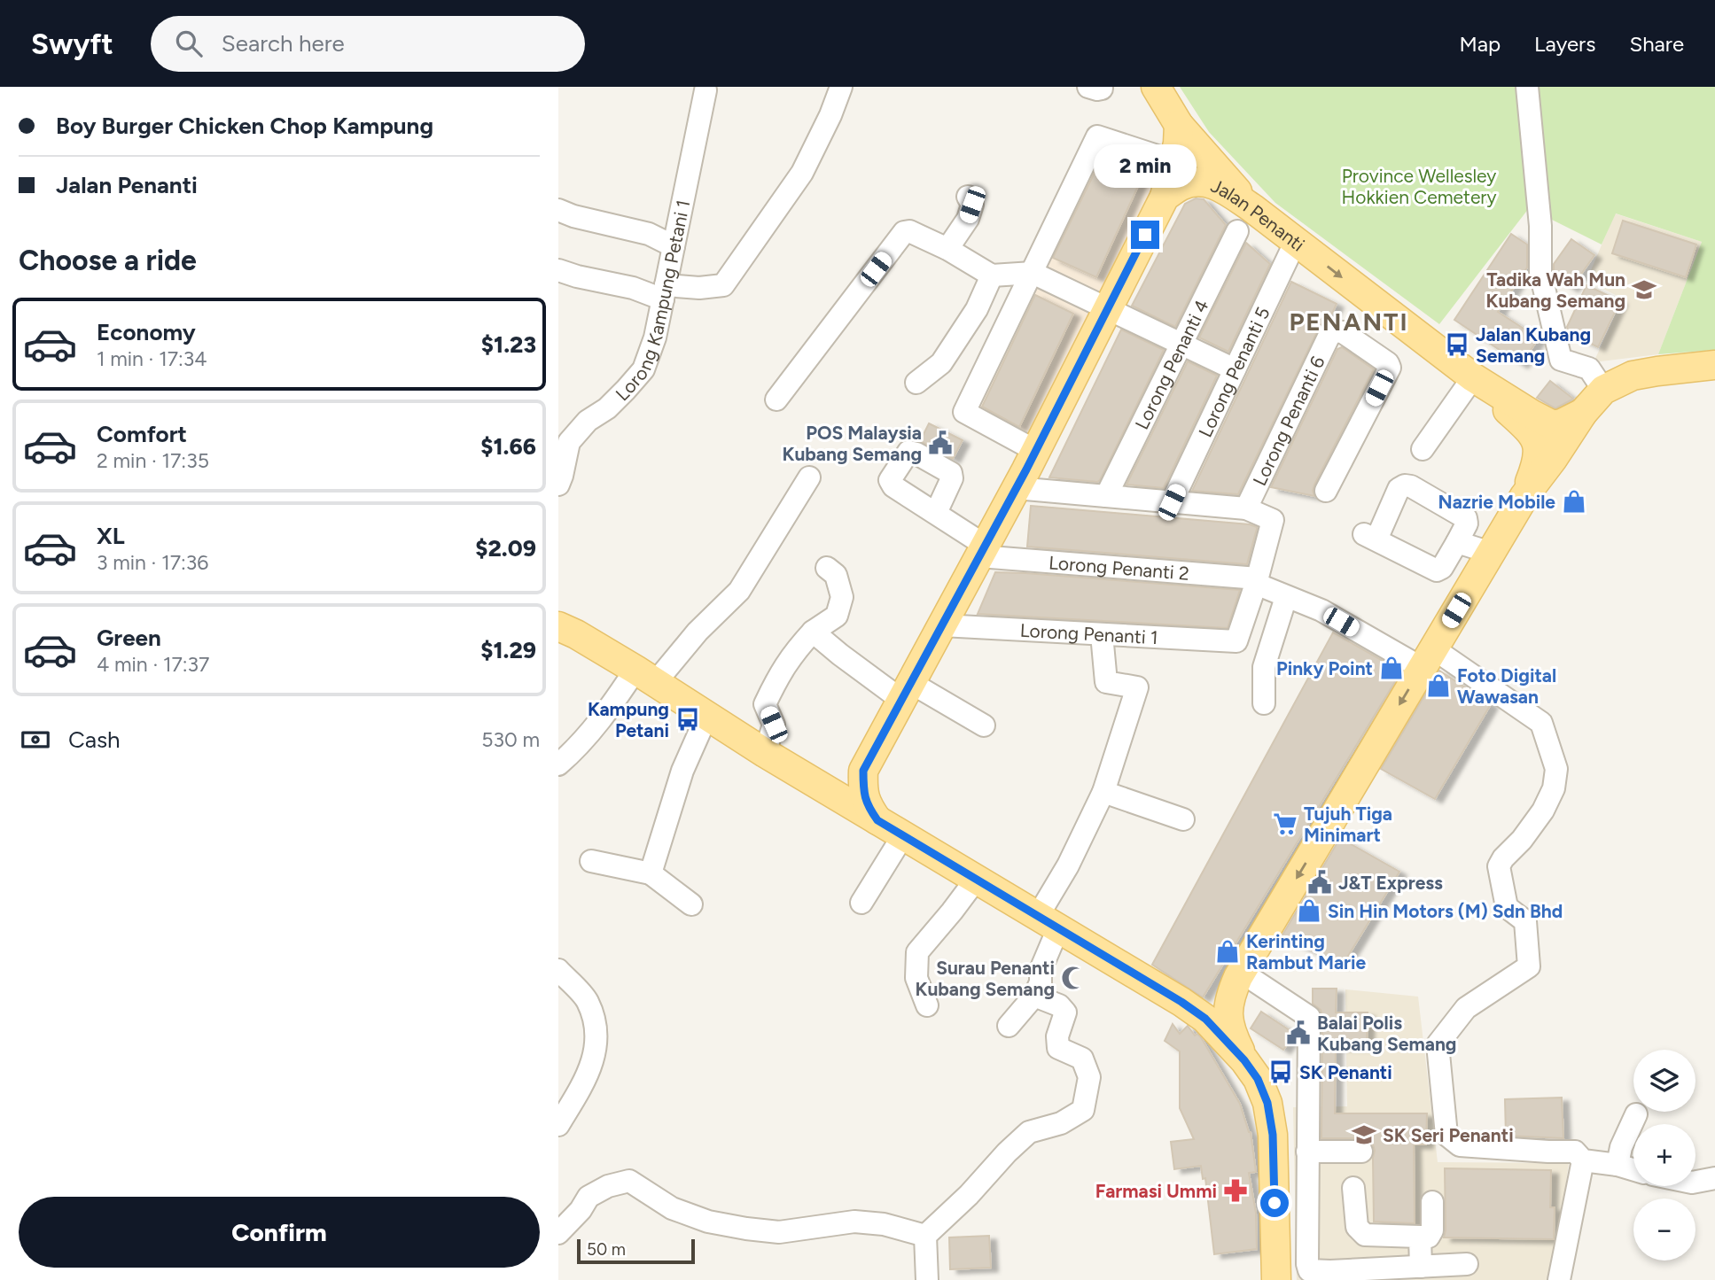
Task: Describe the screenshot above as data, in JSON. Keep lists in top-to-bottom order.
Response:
{
  "streets": {
    "main road": ["Jalan Penanti"],
    "street": [
      "Lorong Kampung Petani 1",
      "Lorong Penanti 4",
      "Lorong Penanti 5",
      "Lorong Penanti 6",
      "Lorong Penanti 2",
      "Lorong Penanti 1"
    ]
  },
  "crossings": [
    ["Jalan Penanti", "Lorong Penanti 5"],
    ["Lorong Penanti 2", "Lorong Penanti 1"]
  ],
  "districts": ["PENANTI"],
  "parks": ["Province Wellesley Hokkien Cemetery"],
  "places": {
    "school or university": ["Tadika Wah Mun Kubang Semang", "SK Seri Penanti"],
    "bus stop": ["Jalan Kubang Semang", "Kampung Petani", "SK Penanti"],
    "public building": ["POS Malaysia Kubang Semang", "J&T Express", "Balai Polis Kubang Semang"],
    "shop": [
      "Nazrie Mobile",
      "Pinky Point",
      "Foto Digital Wawasan",
      "Sin Hin Motors (M) Sdn Bhd",
      "Kerinting Rambut Marie"
    ],
    "supermarket": ["Tujuh Tiga Minimart"],
    "mosque": ["Surau Penanti Kubang Semang"],
    "pharmacy": ["Farmasi Ummi"]
  },
  "scale_bar": "50 m",
  "page": {
    "header": "Swyft",
    "search": "Search here",
    "nav": ["Map", "Layers", "Share"],
    "banner": ["Boy Burger Chicken Chop Kampung", "Jalan Penanti"],
    "bubble": "2 min",
    "heading": "Choose a ride",
    "list": [
      {
        "name": "Economy",
        "note": "1 min · 17:34",
        "value": "$1.23"
      },
      {
        "name": "Comfort",
        "note": "2 min · 17:35",
        "value": "$1.66"
      },
      {
        "name": "XL",
        "note": "3 min · 17:36",
        "value": "$2.09"
      },
      {
        "name": "Green",
        "note": "4 min · 17:37",
        "value": "$1.29"
      }
    ],
    "pay": ["Cash", "530 m"],
    "map_buttons": ["+", "−"],
    "buttons": "Confirm",
    "scale": "50 m"
  }
}
